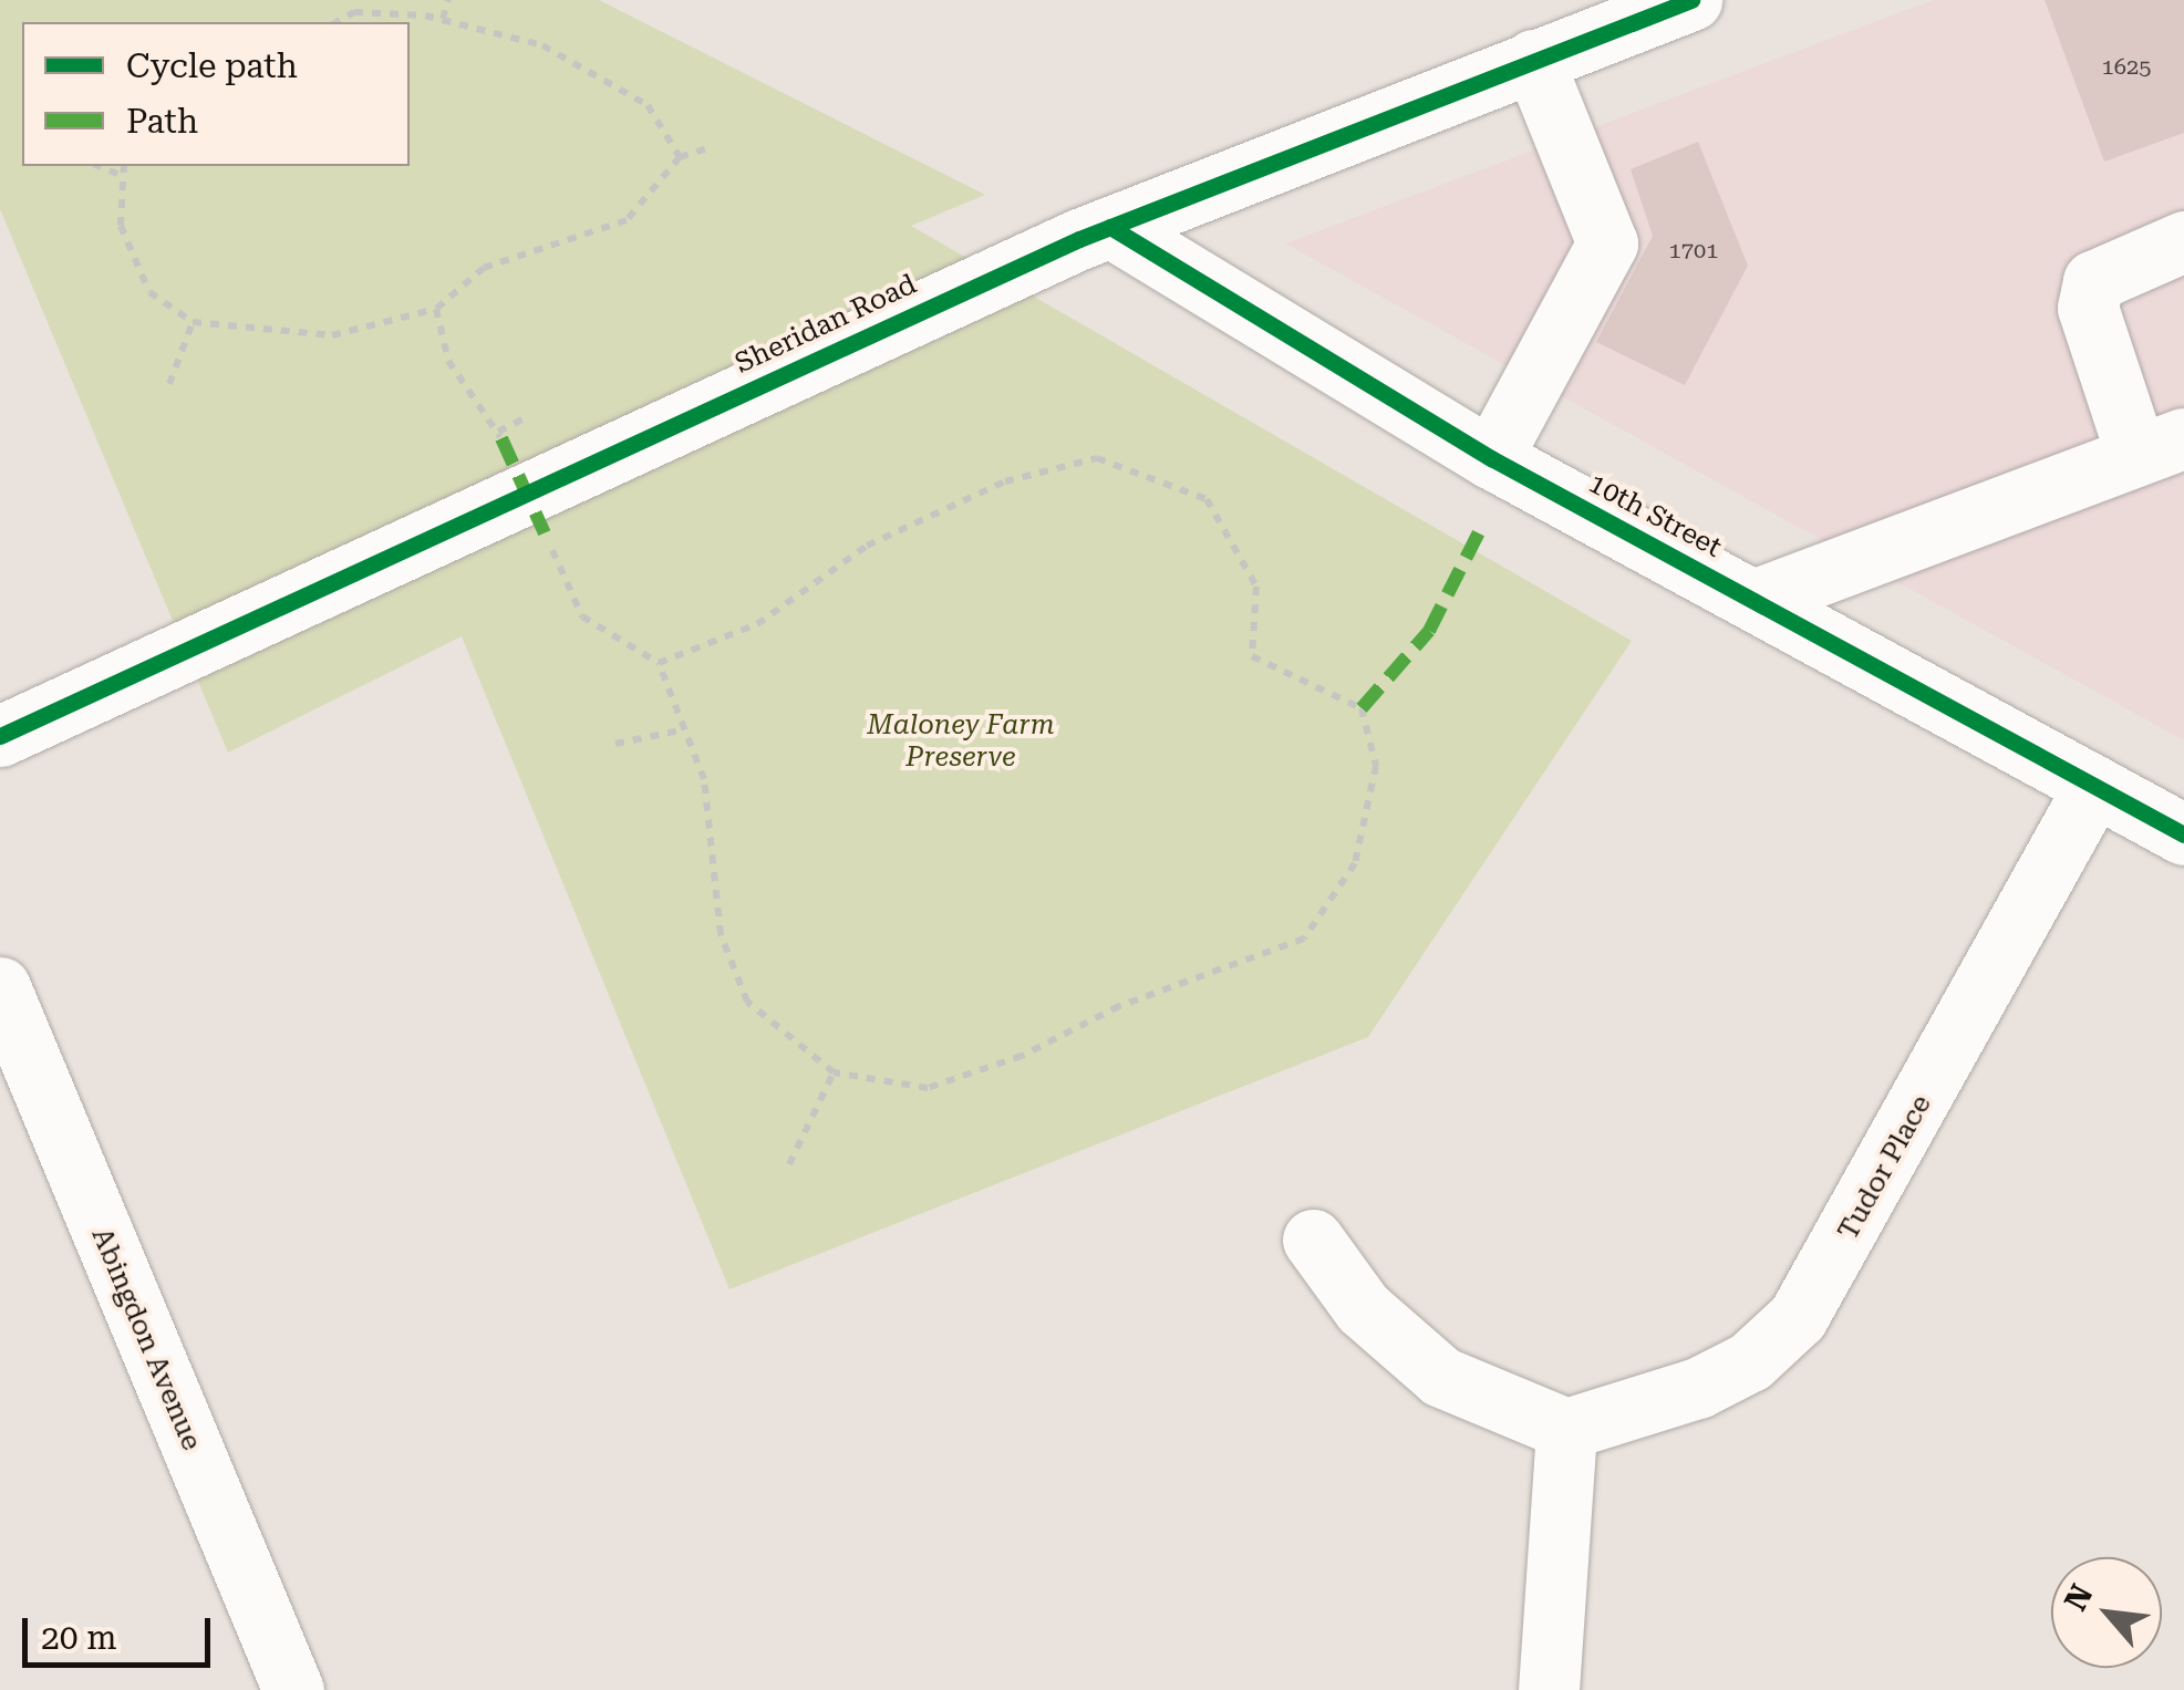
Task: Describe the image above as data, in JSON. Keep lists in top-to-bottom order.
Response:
{
  "streets": {
    "street": [
      "Sheridan Road",
      "10th Street",
      "Tudor Place",
      "Abingdon Avenue"
    ]
  },
  "crossings": [
    ["Sheridan Road", "10th Street"],
    ["10th Street", "Tudor Place"]
  ],
  "parks": ["Maloney Farm Preserve"],
  "house_numbers": ["1625", "1701"],
  "legend": ["Cycle path", "Path"],
  "scale_bar": "20 m",
  "north": "top left"
}
